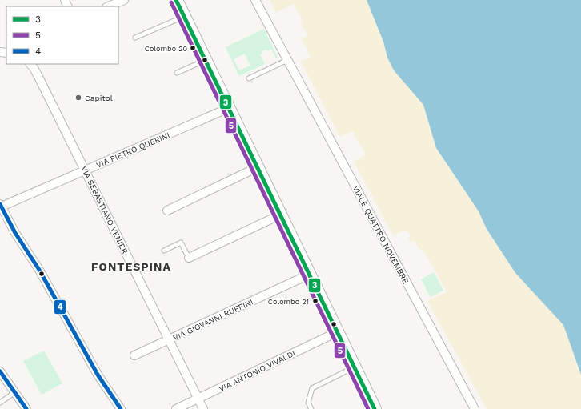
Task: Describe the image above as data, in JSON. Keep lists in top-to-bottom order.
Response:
{
  "streets": {
    "street": [
      "VIA PIETRO QUERINI",
      "VIA SEBASTIANO VENIER",
      "VIALE QUATTRO NOVEMBRE",
      "VIA GIOVANNI RUFFINI",
      "VIA ANTONIO VIVALDI"
    ]
  },
  "crossings": [
    ["VIA PIETRO QUERINI", "VIA SEBASTIANO VENIER"],
    ["VIA SEBASTIANO VENIER", "VIA GIOVANNI RUFFINI"],
    ["VIA SEBASTIANO VENIER", "VIA ANTONIO VIVALDI"]
  ],
  "districts": ["FONTESPINA"],
  "places": ["Colombo 20", "Capitol", "Colombo 21"],
  "lines": ["transit line 3", "transit line 5", "transit line 4"],
  "legend": ["3", "5", "4"]
}
